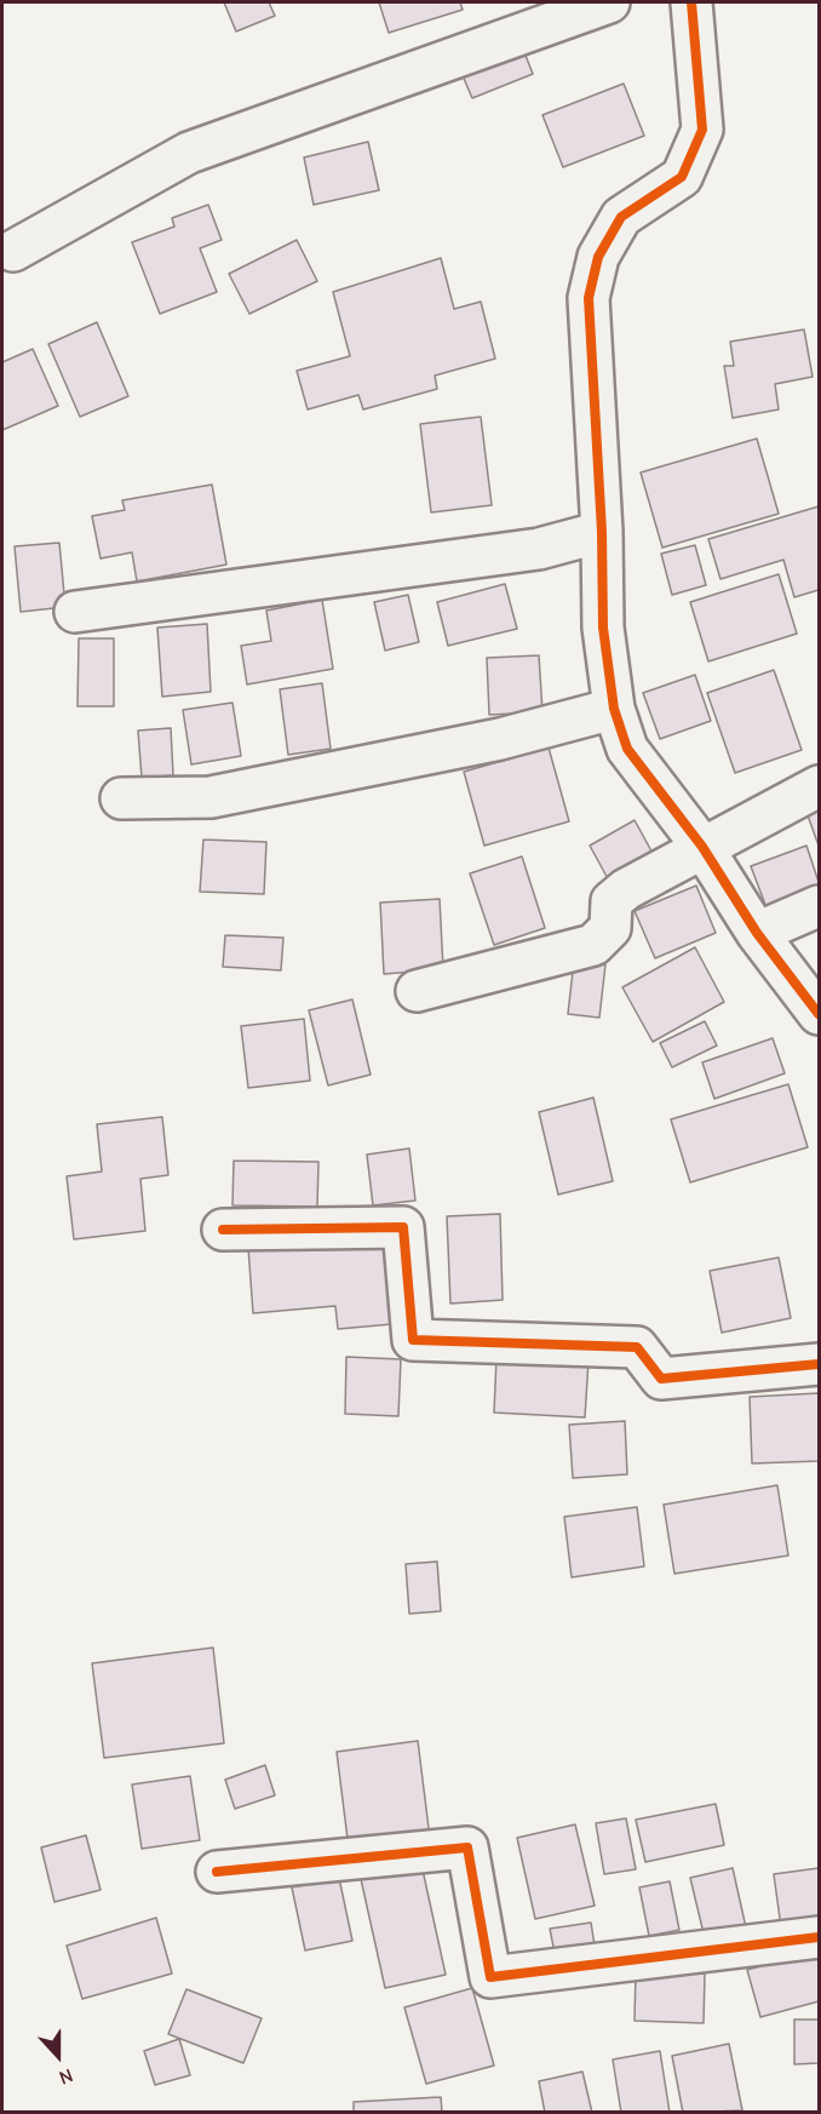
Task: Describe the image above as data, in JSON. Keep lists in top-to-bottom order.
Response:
{
  "north": "bottom"
}
